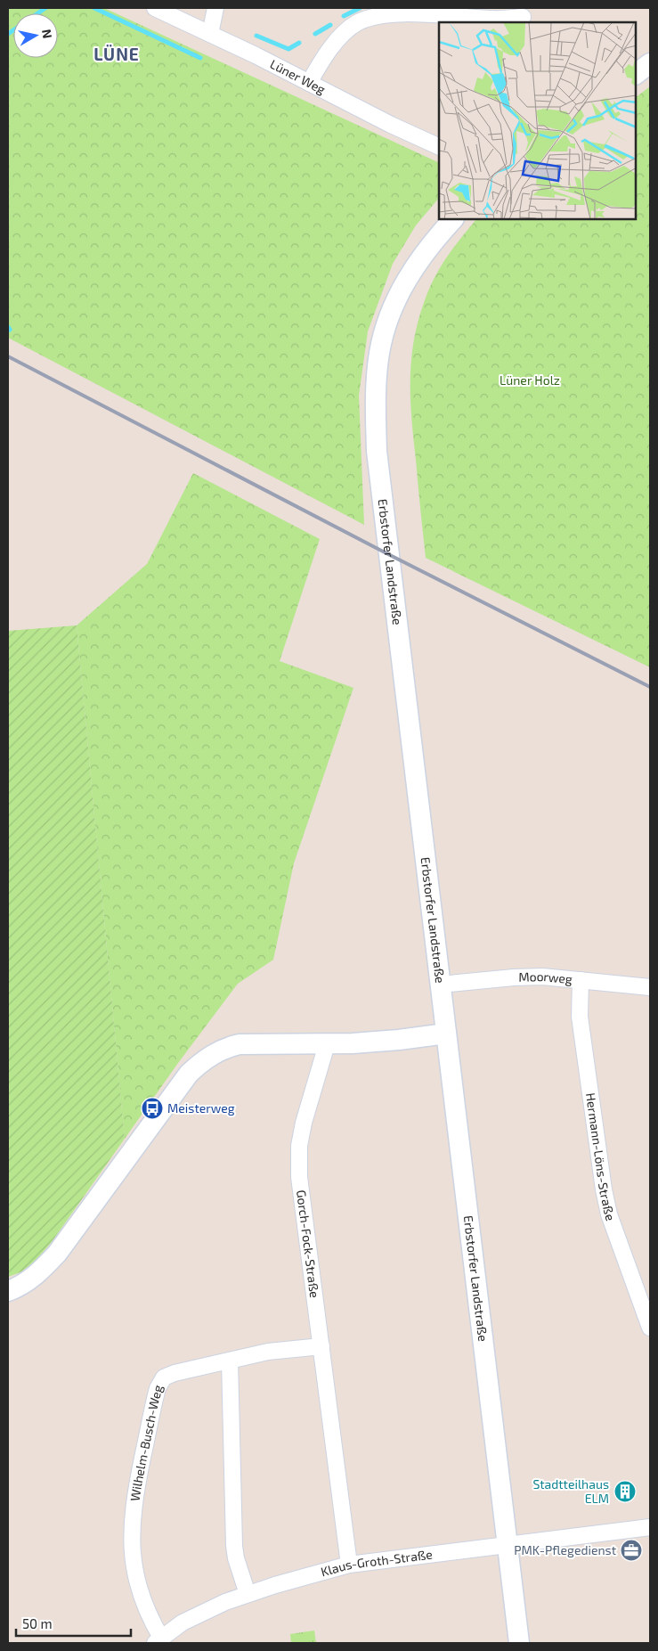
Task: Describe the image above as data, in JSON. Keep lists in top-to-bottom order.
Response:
{
  "streets": {
    "street": [
      "Lüner Weg",
      "Erbstorfer Landstraße",
      "Moorweg",
      "Hermann-Löns-Straße",
      "Gorch-Fock-Straße",
      "Wilhelm-Busch-Weg",
      "Klaus-Groth-Straße"
    ]
  },
  "crossings": [
    ["Erbstorfer Landstraße", "Moorweg"],
    ["Erbstorfer Landstraße", "Klaus-Groth-Straße"],
    ["Moorweg", "Hermann-Löns-Straße"],
    ["Gorch-Fock-Straße", "Wilhelm-Busch-Weg"],
    ["Gorch-Fock-Straße", "Klaus-Groth-Straße"],
    ["Wilhelm-Busch-Weg", "Klaus-Groth-Straße"]
  ],
  "districts": ["LÜNE"],
  "parks": ["Lüner Holz"],
  "places": {
    "bus stop": ["Meisterweg"],
    "building": ["Stadtteilhaus ELM"],
    "office": ["PMK-Pflegedienst"]
  },
  "scale_bar": "50 m",
  "north": "right"
}
